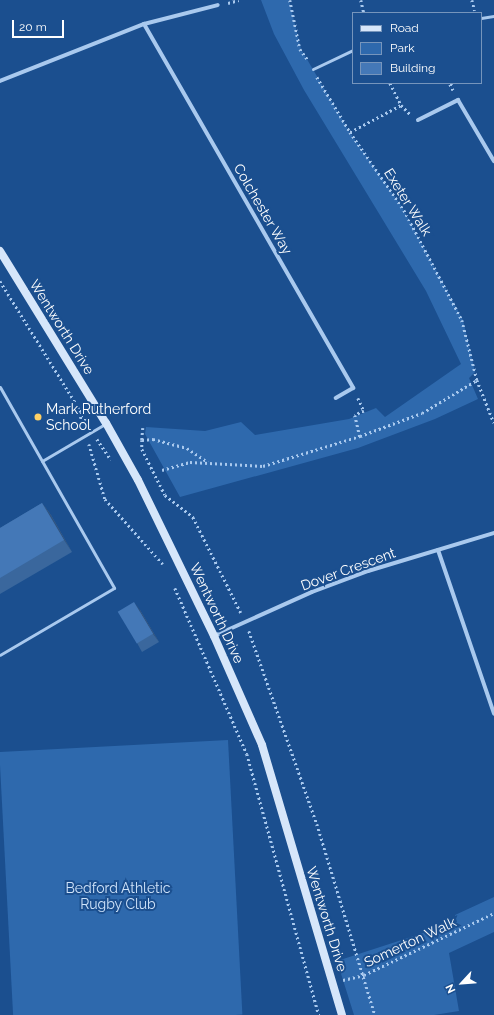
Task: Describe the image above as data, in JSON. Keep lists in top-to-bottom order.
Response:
{
  "streets": {
    "street": ["Colchester Way", "Wentworth Drive", "Dover Crescent"],
    "path": ["Exeter Walk", "Somerton Walk"]
  },
  "crossings": [
    ["Wentworth Drive", "Dover Crescent"],
    ["Wentworth Drive", "Somerton Walk"]
  ],
  "parks": ["Bedford Athletic Rugby Club"],
  "places": ["Mark Rutherford School"],
  "legend": ["Road", "Park", "Building"],
  "scale_bar": "20 m",
  "north": "bottom left"
}
